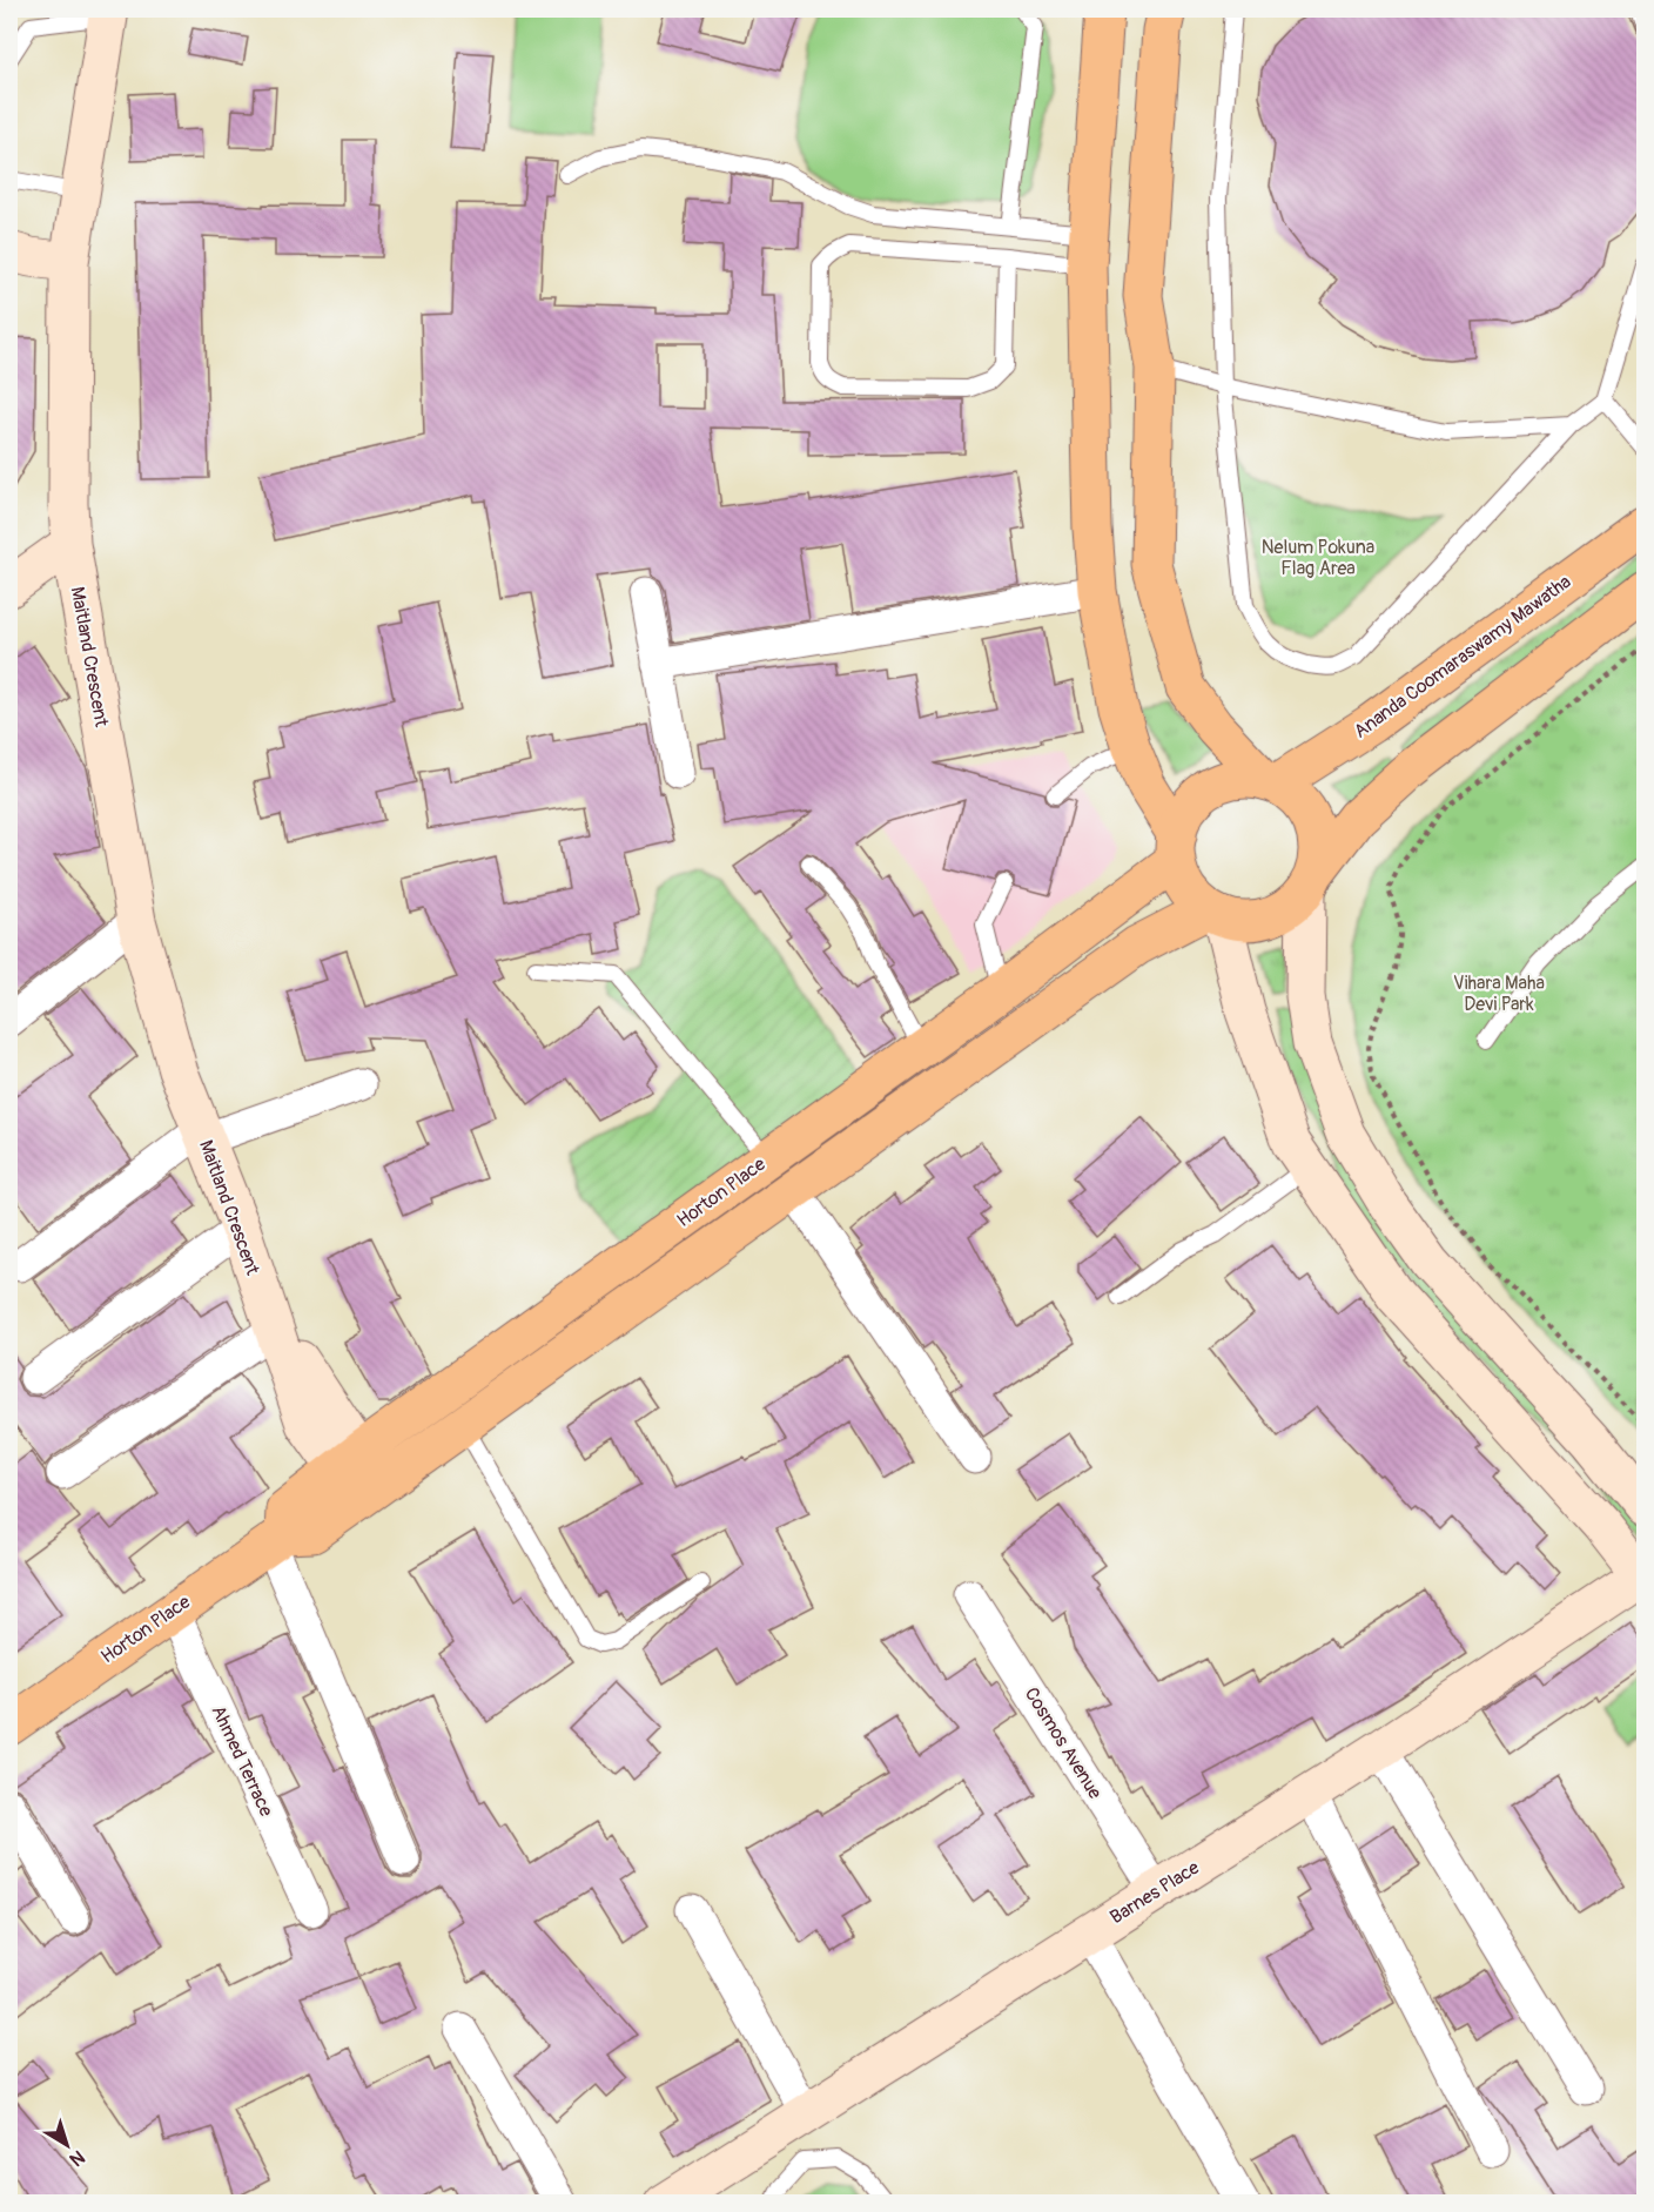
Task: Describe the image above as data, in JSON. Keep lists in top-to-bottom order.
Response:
{
  "streets": {
    "main road": [
      "Maitland Crescent",
      "Ananda Coomaraswamy Mawatha",
      "Horton Place",
      "Barnes Place"
    ],
    "street": ["Cosmos Avenue", "Ahmed Terrace"]
  },
  "crossings": [
    ["Maitland Crescent", "Horton Place"],
    ["Ananda Coomaraswamy Mawatha", "Horton Place"],
    ["Horton Place", "Ahmed Terrace"],
    ["Cosmos Avenue", "Barnes Place"]
  ],
  "parks": ["Nelum Pokuna Flag Area", "Vihara Maha Devi Park"],
  "north": "bottom right"
}
